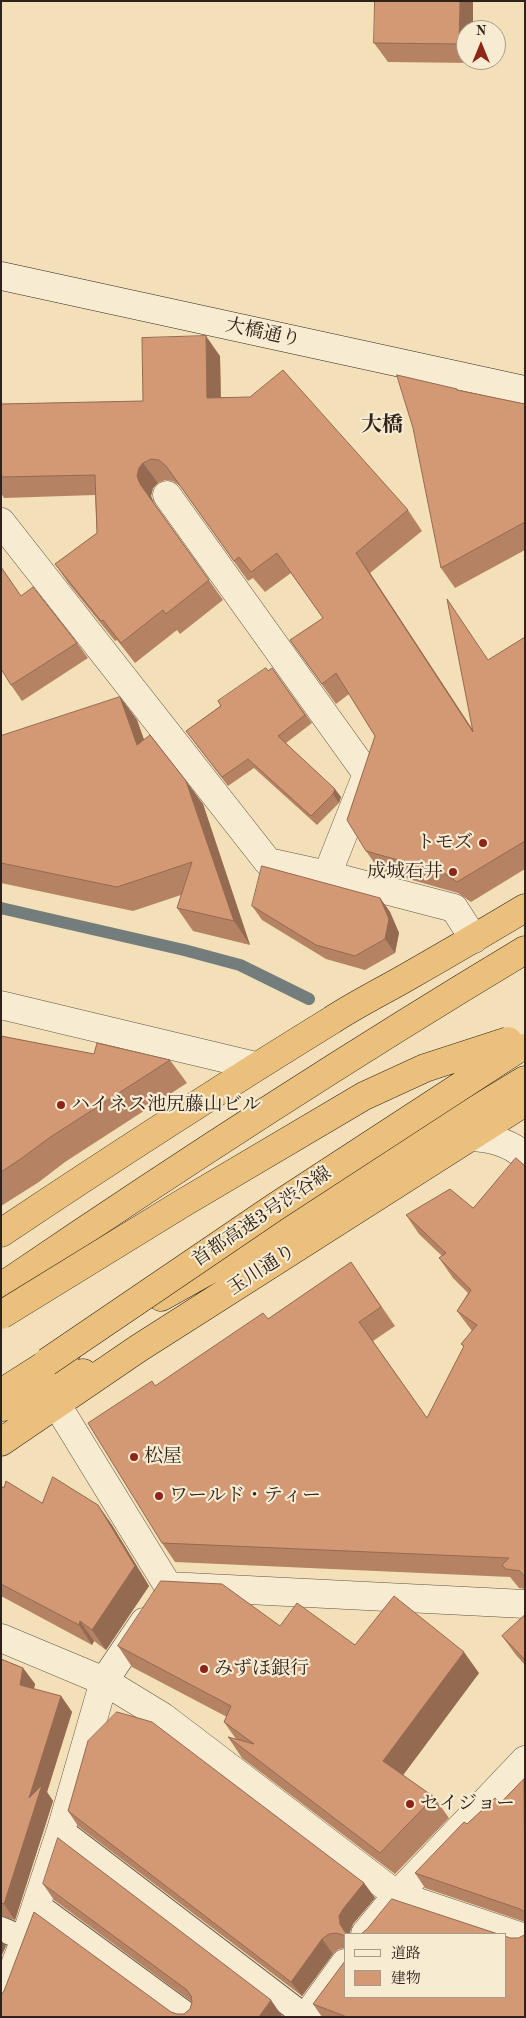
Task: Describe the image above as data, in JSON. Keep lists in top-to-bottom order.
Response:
{
  "streets": {
    "highway": ["首都高速3号渋谷線", "玉川通り"],
    "street": ["大橋通り"]
  },
  "districts": ["大橋"],
  "places": [
    "トモズ",
    "成城石井",
    "ハイネス池尻藤山ビル",
    "松屋",
    "ワールド・ティー",
    "みずほ銀行",
    "セイジョー"
  ],
  "legend": ["道路", "建物"],
  "north": "top"
}
